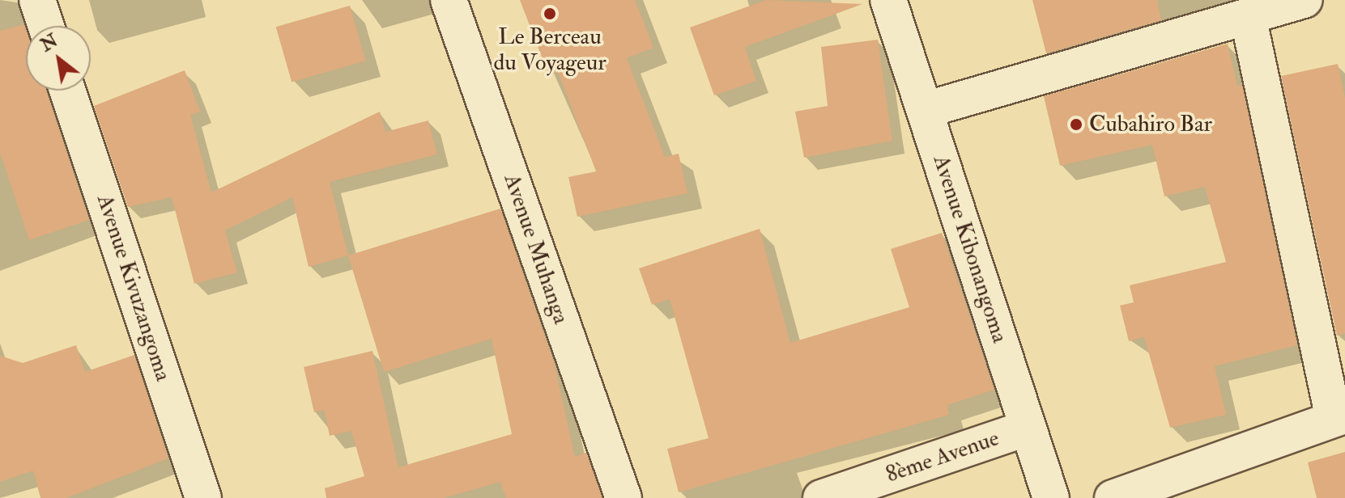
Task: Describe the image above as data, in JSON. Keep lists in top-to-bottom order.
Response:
{
  "streets": {
    "street": [
      "Avenue Muhanga",
      "Avenue Kibonangoma",
      "Avenue Kivuzangoma",
      "8ème Avenue"
    ]
  },
  "crossings": [
    ["Avenue Kibonangoma", "8ème Avenue"]
  ],
  "places": ["Le Berceau du Voyageur", "Cubahiro Bar"],
  "north": "top left"
}
